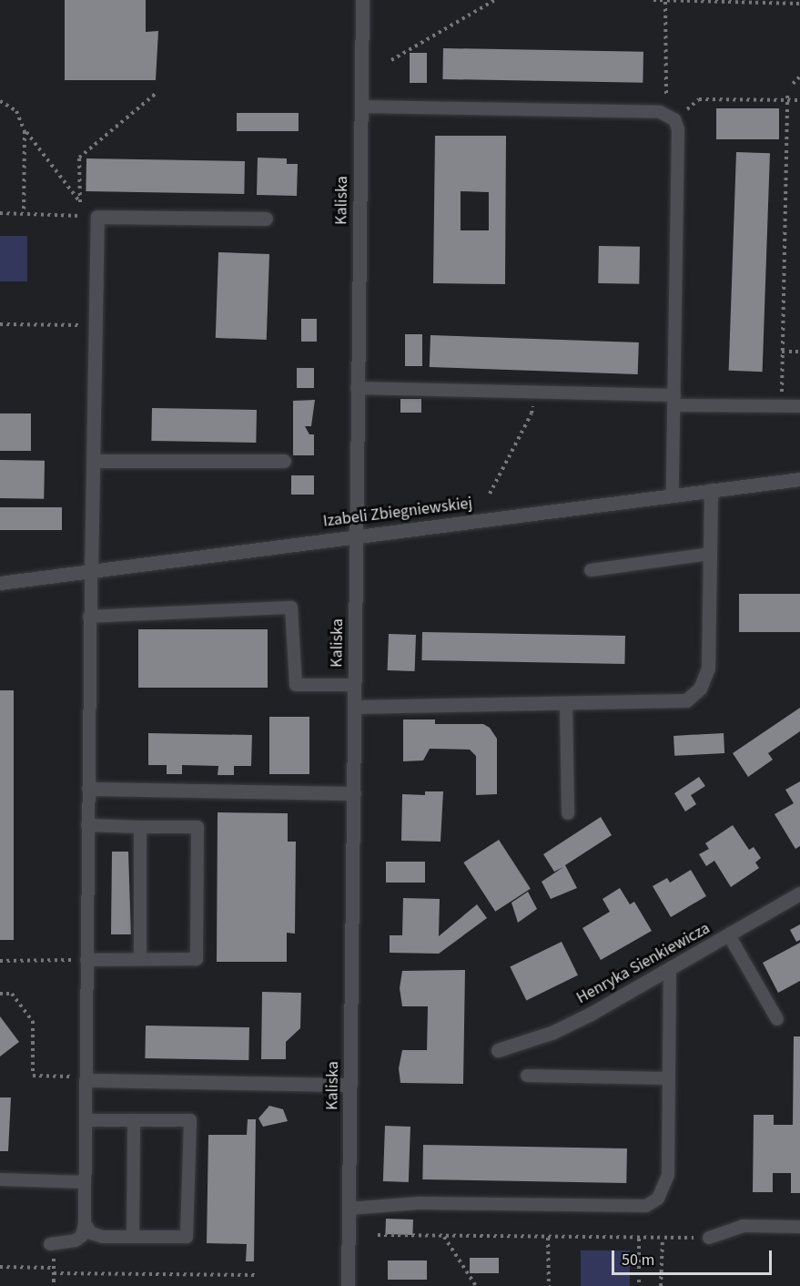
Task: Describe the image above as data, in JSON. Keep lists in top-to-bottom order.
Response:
{
  "streets": {
    "street": ["Kaliska", "Izabeli Zbiegniewskiej", "Henryka Sienkiewicza"]
  },
  "crossings": [
    ["Kaliska", "Izabeli Zbiegniewskiej"]
  ],
  "scale_bar": "50 m"
}
